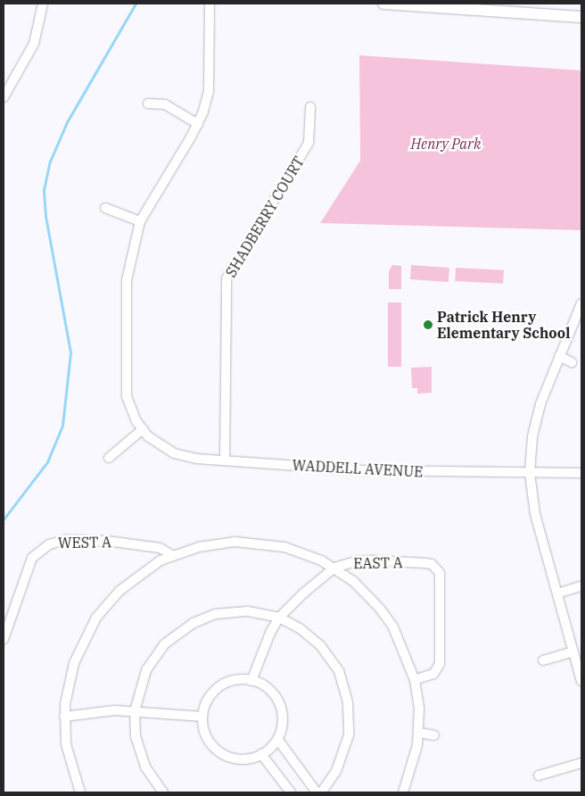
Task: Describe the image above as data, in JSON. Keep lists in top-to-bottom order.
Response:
{
  "streets": {
    "street": [
      "SHADBERRY COURT",
      "WADDELL AVENUE",
      "WEST A",
      "EAST A"
    ]
  },
  "crossings": [
    ["SHADBERRY COURT", "WADDELL AVENUE"]
  ],
  "parks": ["Henry Park"],
  "places": ["Patrick Henry Elementary School"]
}
